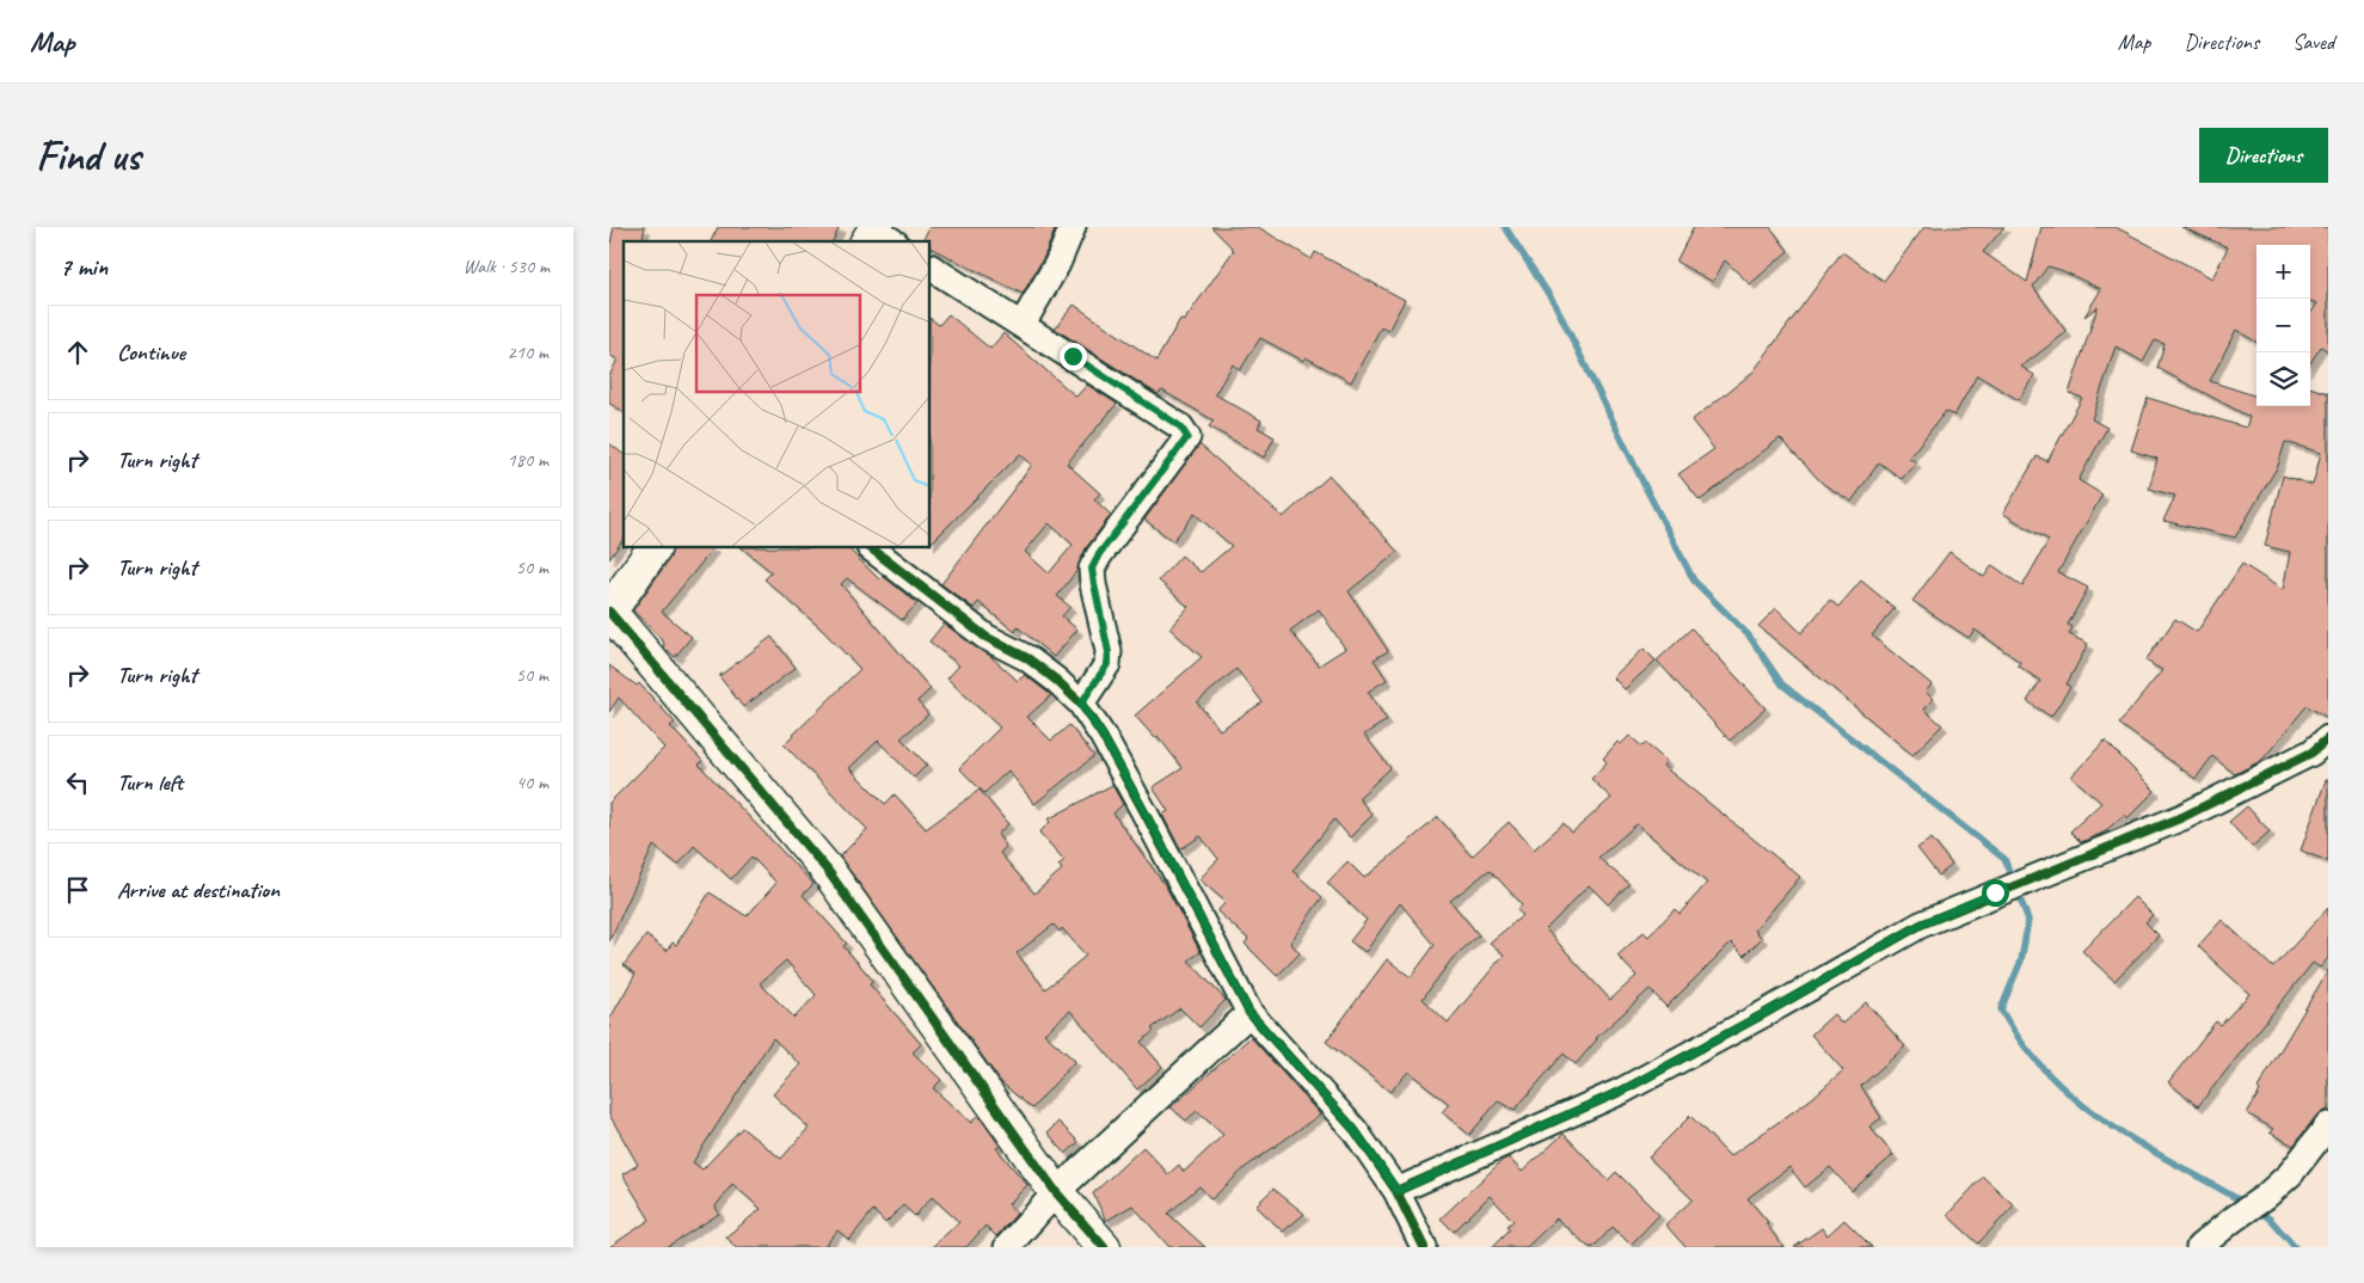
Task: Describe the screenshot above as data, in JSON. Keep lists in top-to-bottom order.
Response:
{
  "page": {
    "header": "Map",
    "nav": ["Map", "Directions", "Saved"],
    "buttons": "Directions",
    "title": "Find us",
    "heading": ["7 min", "Walk · 530 m"],
    "map_buttons": ["+", "−"],
    "list": [
      ["Continue", "210 m"],
      ["Turn right", "180 m"],
      ["Turn right", "50 m"],
      ["Turn right", "50 m"],
      ["Turn left", "40 m"],
      "Arrive at destination"
    ]
  }
}
